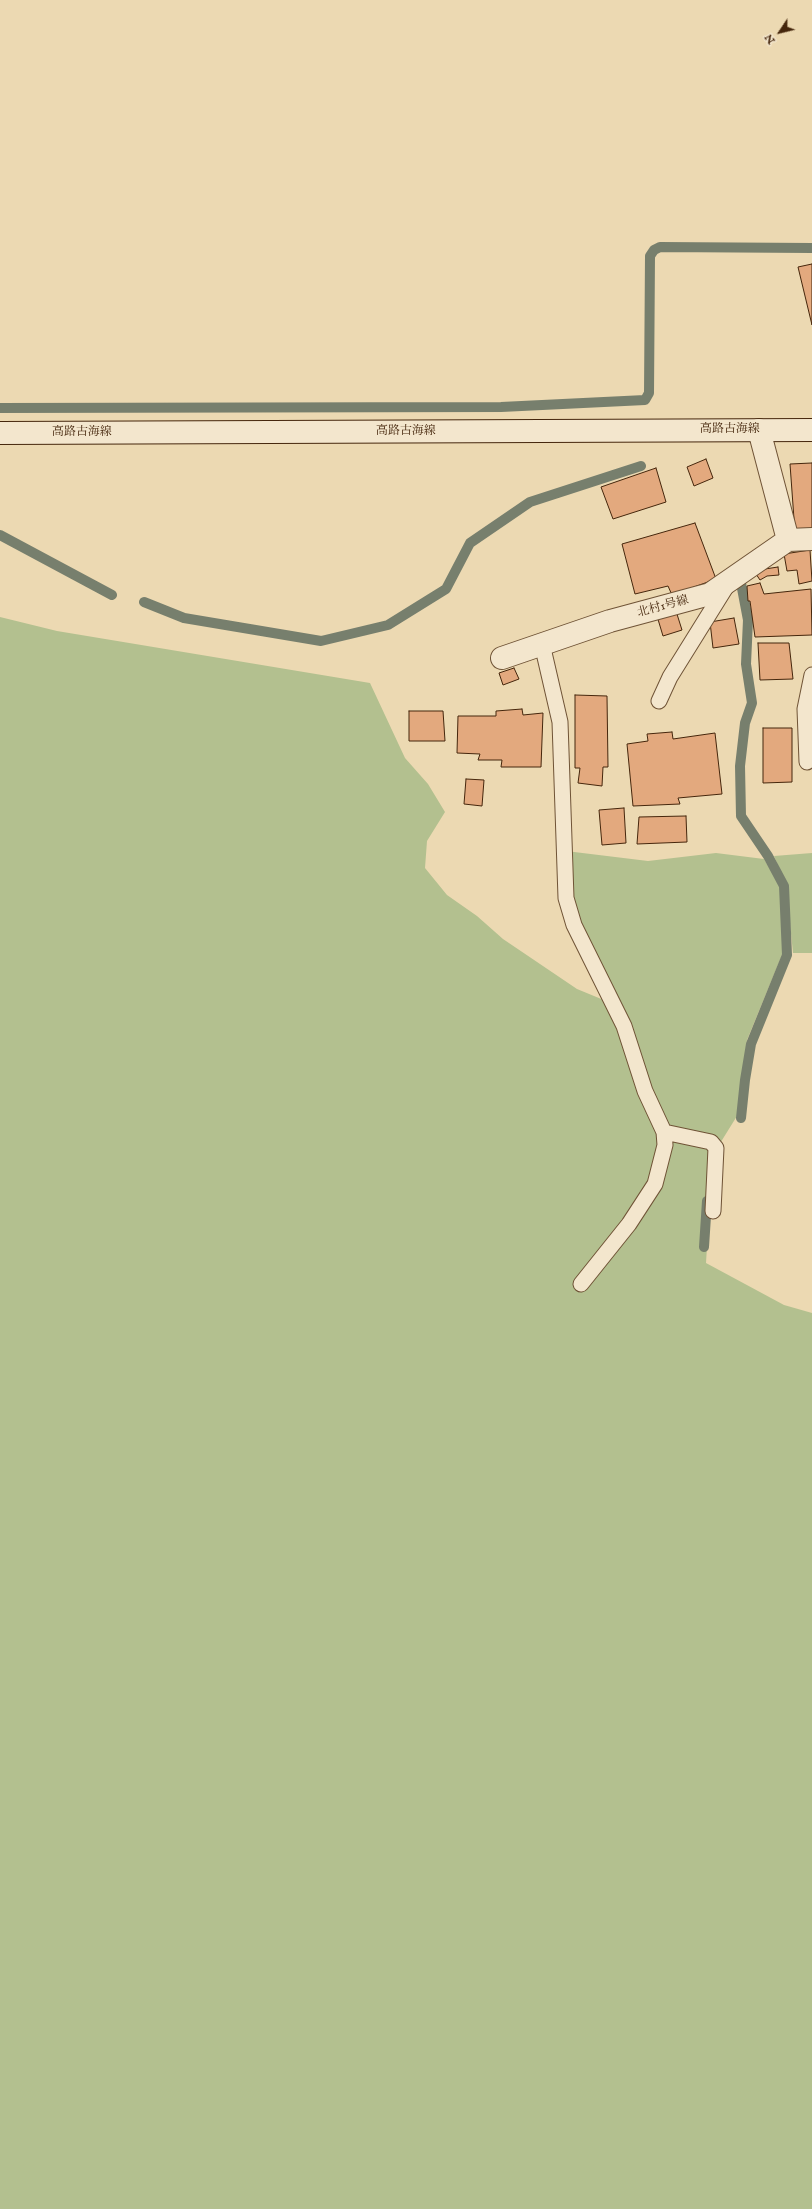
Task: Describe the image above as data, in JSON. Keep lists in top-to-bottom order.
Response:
{
  "streets": {
    "main road": ["高路古海線", "北村1号線"]
  },
  "north": "bottom left"
}
